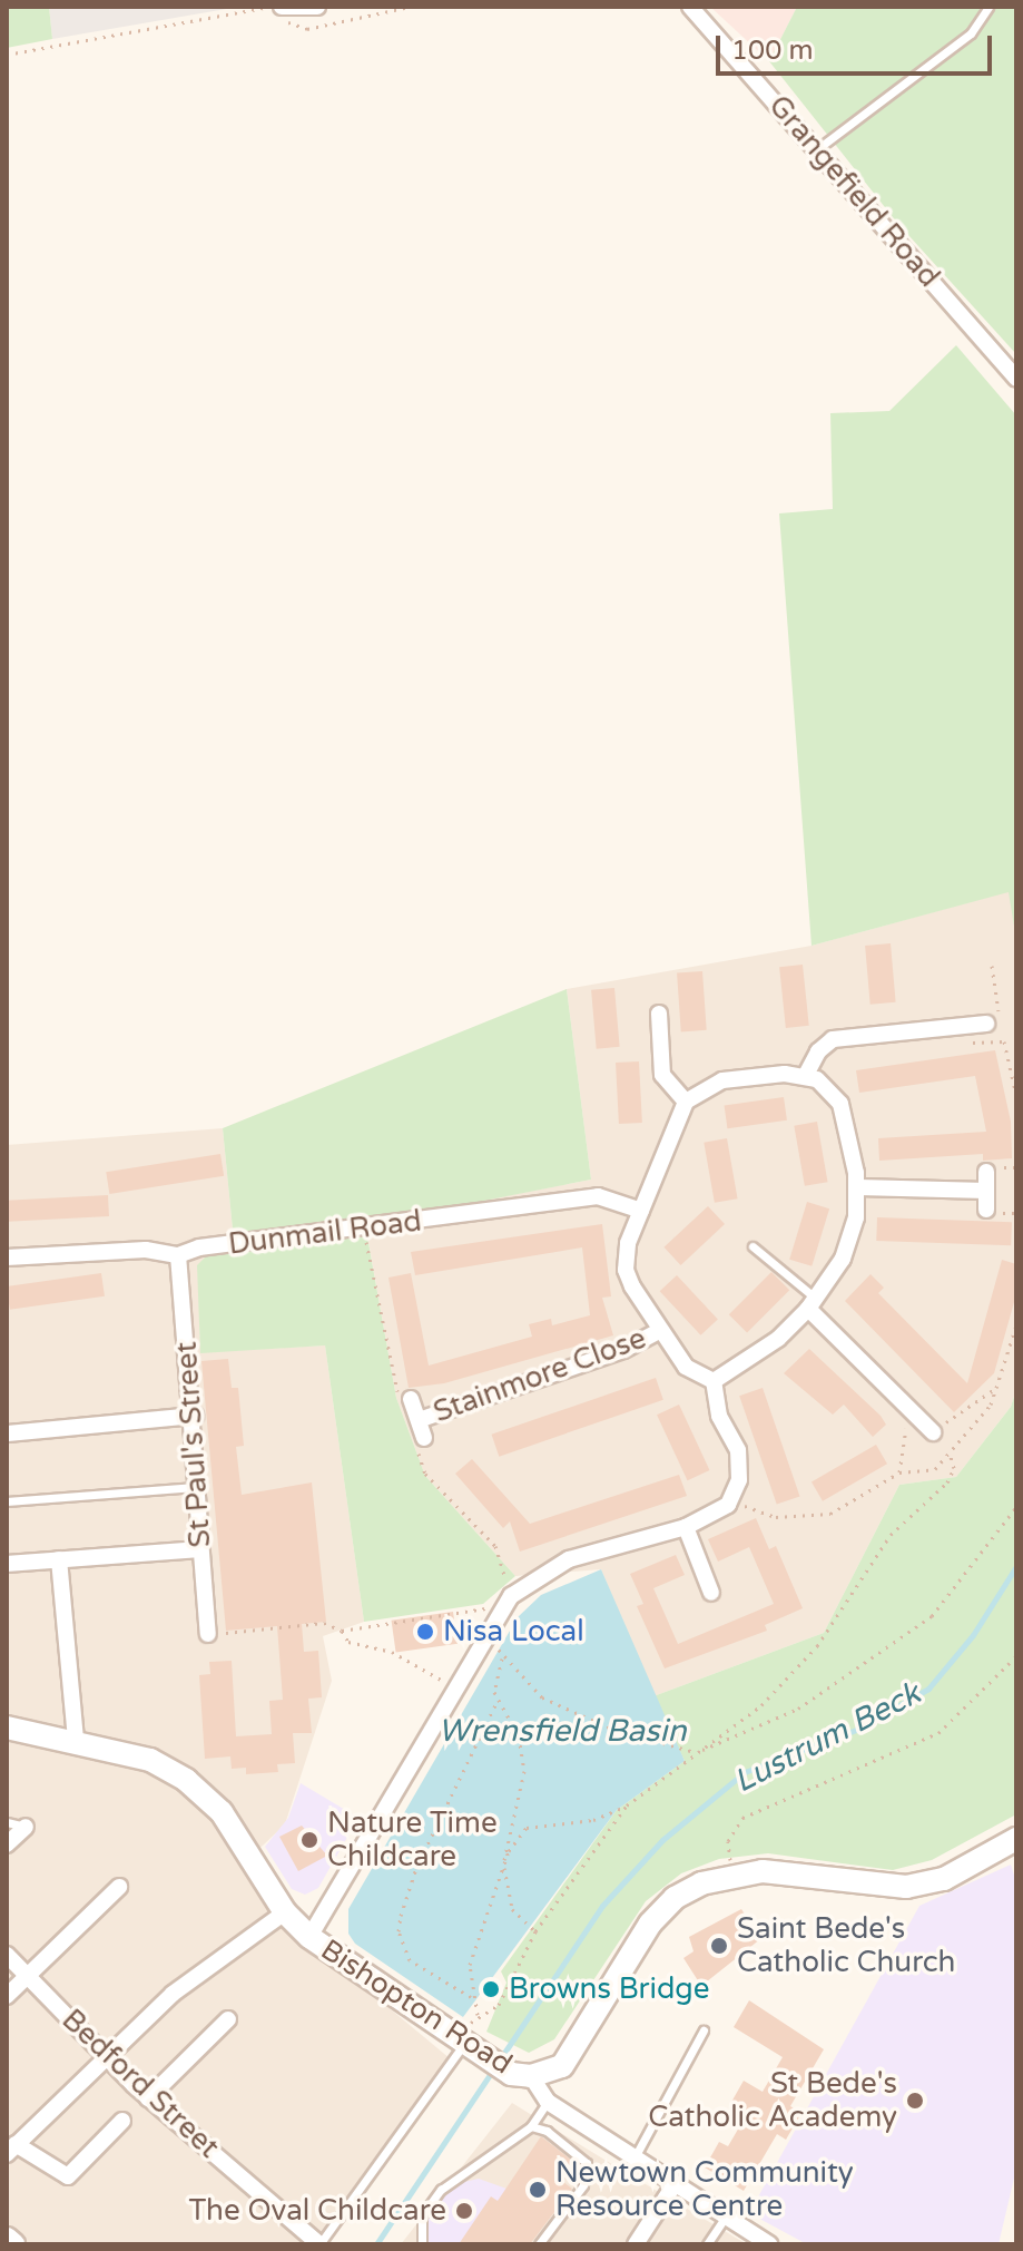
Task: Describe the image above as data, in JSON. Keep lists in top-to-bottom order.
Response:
{
  "streets": {
    "street": [
      "Grangefield Road",
      "Dunmail Road",
      "Stainmore Close",
      "St Paul's Street",
      "Bishopton Road",
      "Bedford Street"
    ]
  },
  "crossings": [
    ["Dunmail Road", "Stainmore Close"],
    ["Dunmail Road", "St Paul's Street"]
  ],
  "water": ["Wrensfield Basin", "Lustrum Beck"],
  "places": [
    "Nisa Local",
    "Nature Time Childcare",
    "Saint Bede's Catholic Church",
    "Browns Bridge",
    "St Bede's Catholic Academy",
    "Newtown Community Resource Centre",
    "The Oval Childcare"
  ],
  "scale_bar": "100 m"
}
